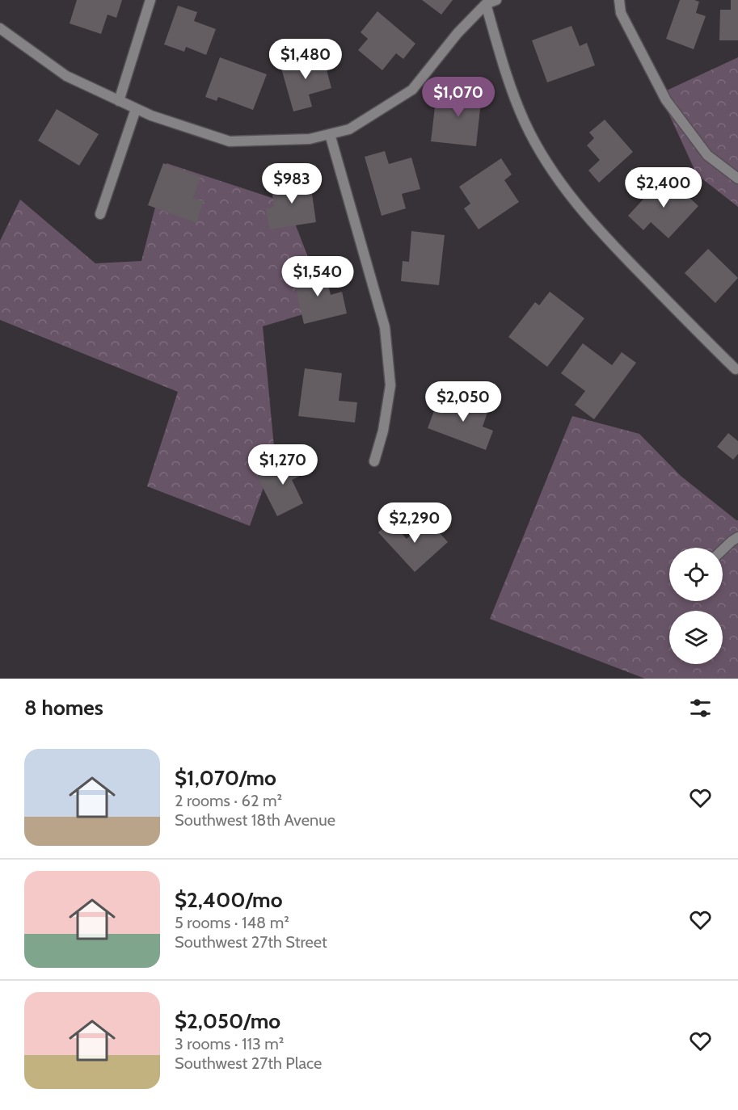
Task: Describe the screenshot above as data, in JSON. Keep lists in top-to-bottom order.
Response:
{
  "page": {
    "price": [
      "$1,480",
      "$1,070",
      "$983",
      "$2,400",
      "$1,540",
      "$2,050",
      "$1,270",
      "$2,290"
    ],
    "heading": "8 homes",
    "list": [
      {
        "name": "$1,070/mo",
        "note": "2 rooms · 62 m² · Southwest 18th Avenue"
      },
      {
        "name": "$2,400/mo",
        "note": "5 rooms · 148 m² · Southwest 27th Street"
      },
      {
        "name": "$2,050/mo",
        "note": "3 rooms · 113 m² · Southwest 27th Place"
      }
    ]
  }
}
